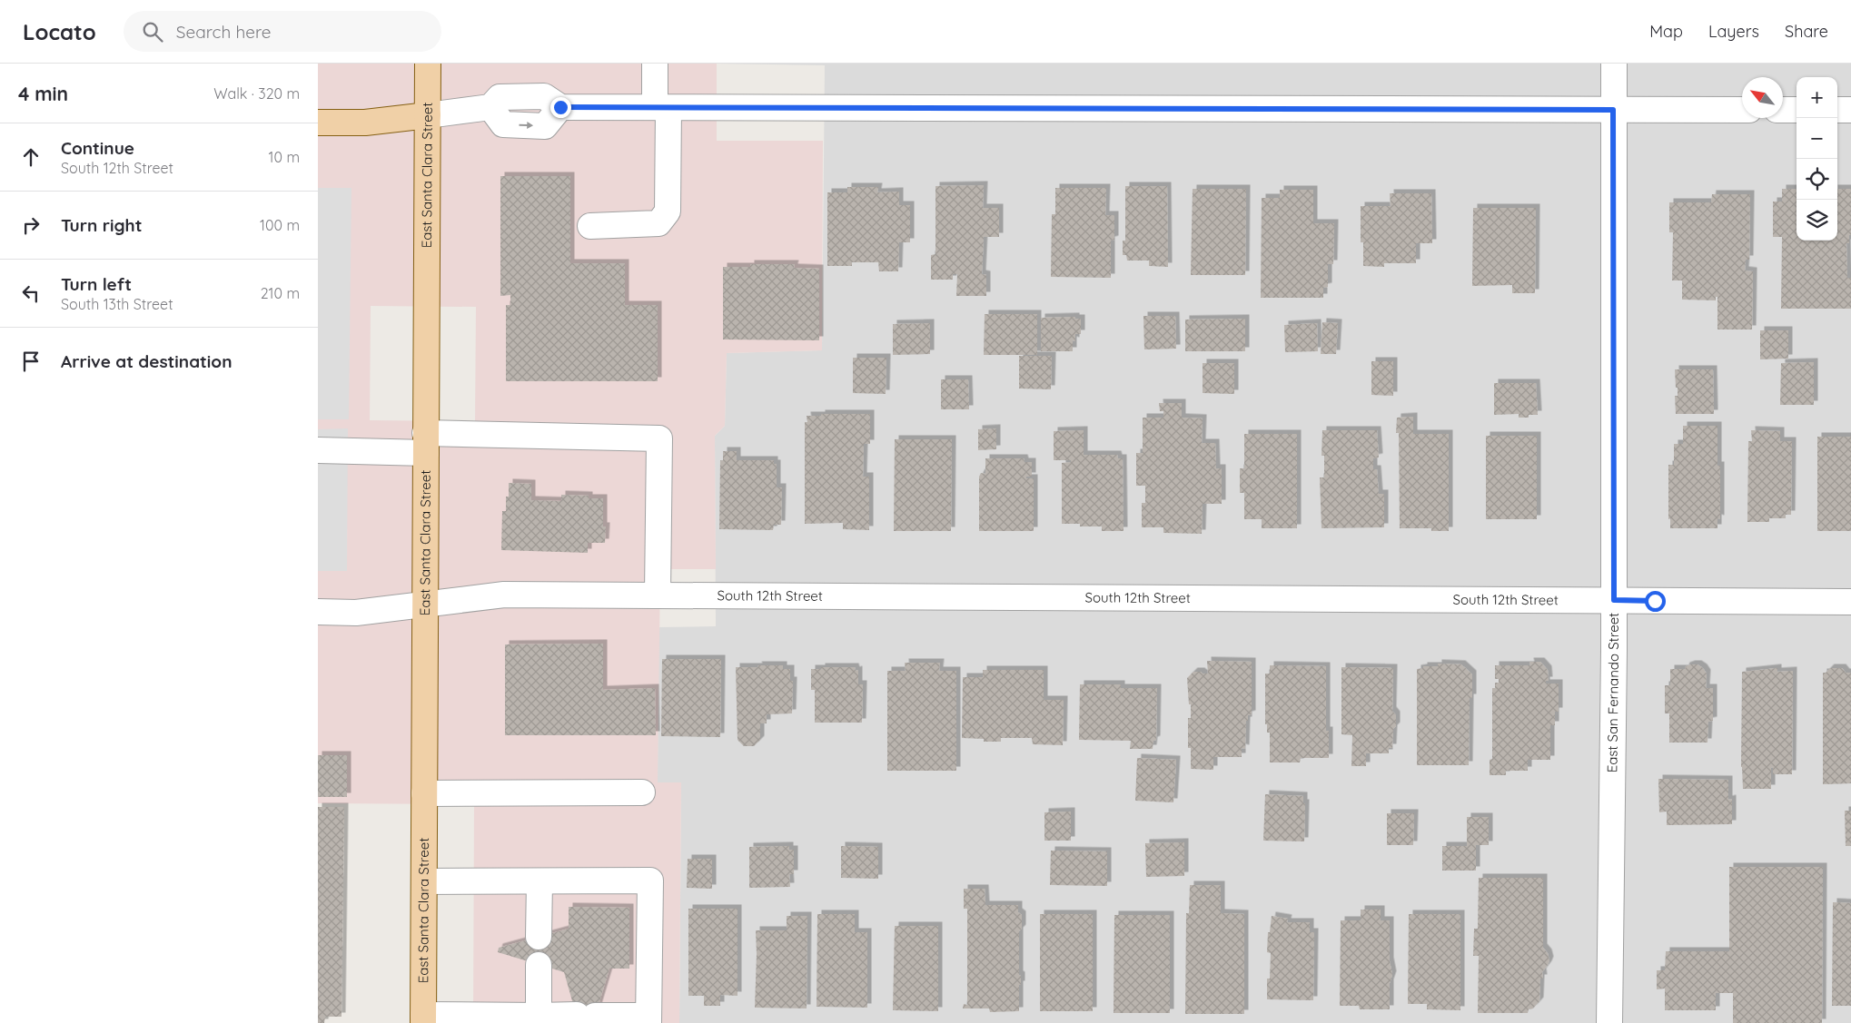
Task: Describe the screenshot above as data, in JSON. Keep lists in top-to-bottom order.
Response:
{
  "streets": {
    "main road": ["East Santa Clara Street"],
    "street": ["South 12th Street", "East San Fernando Street"]
  },
  "crossings": [
    ["East Santa Clara Street", "South 12th Street"],
    ["South 12th Street", "East San Fernando Street"]
  ],
  "north": "top left",
  "page": {
    "header": "Locato",
    "search": "Search here",
    "nav": ["Map", "Layers", "Share"],
    "heading": ["4 min", "Walk · 320 m"],
    "map_buttons": ["+", "−"],
    "list": [
      ["Continue", "South 12th Street", "10 m"],
      ["Turn right", "100 m"],
      ["Turn left", "South 13th Street", "210 m"],
      "Arrive at destination"
    ]
  }
}
